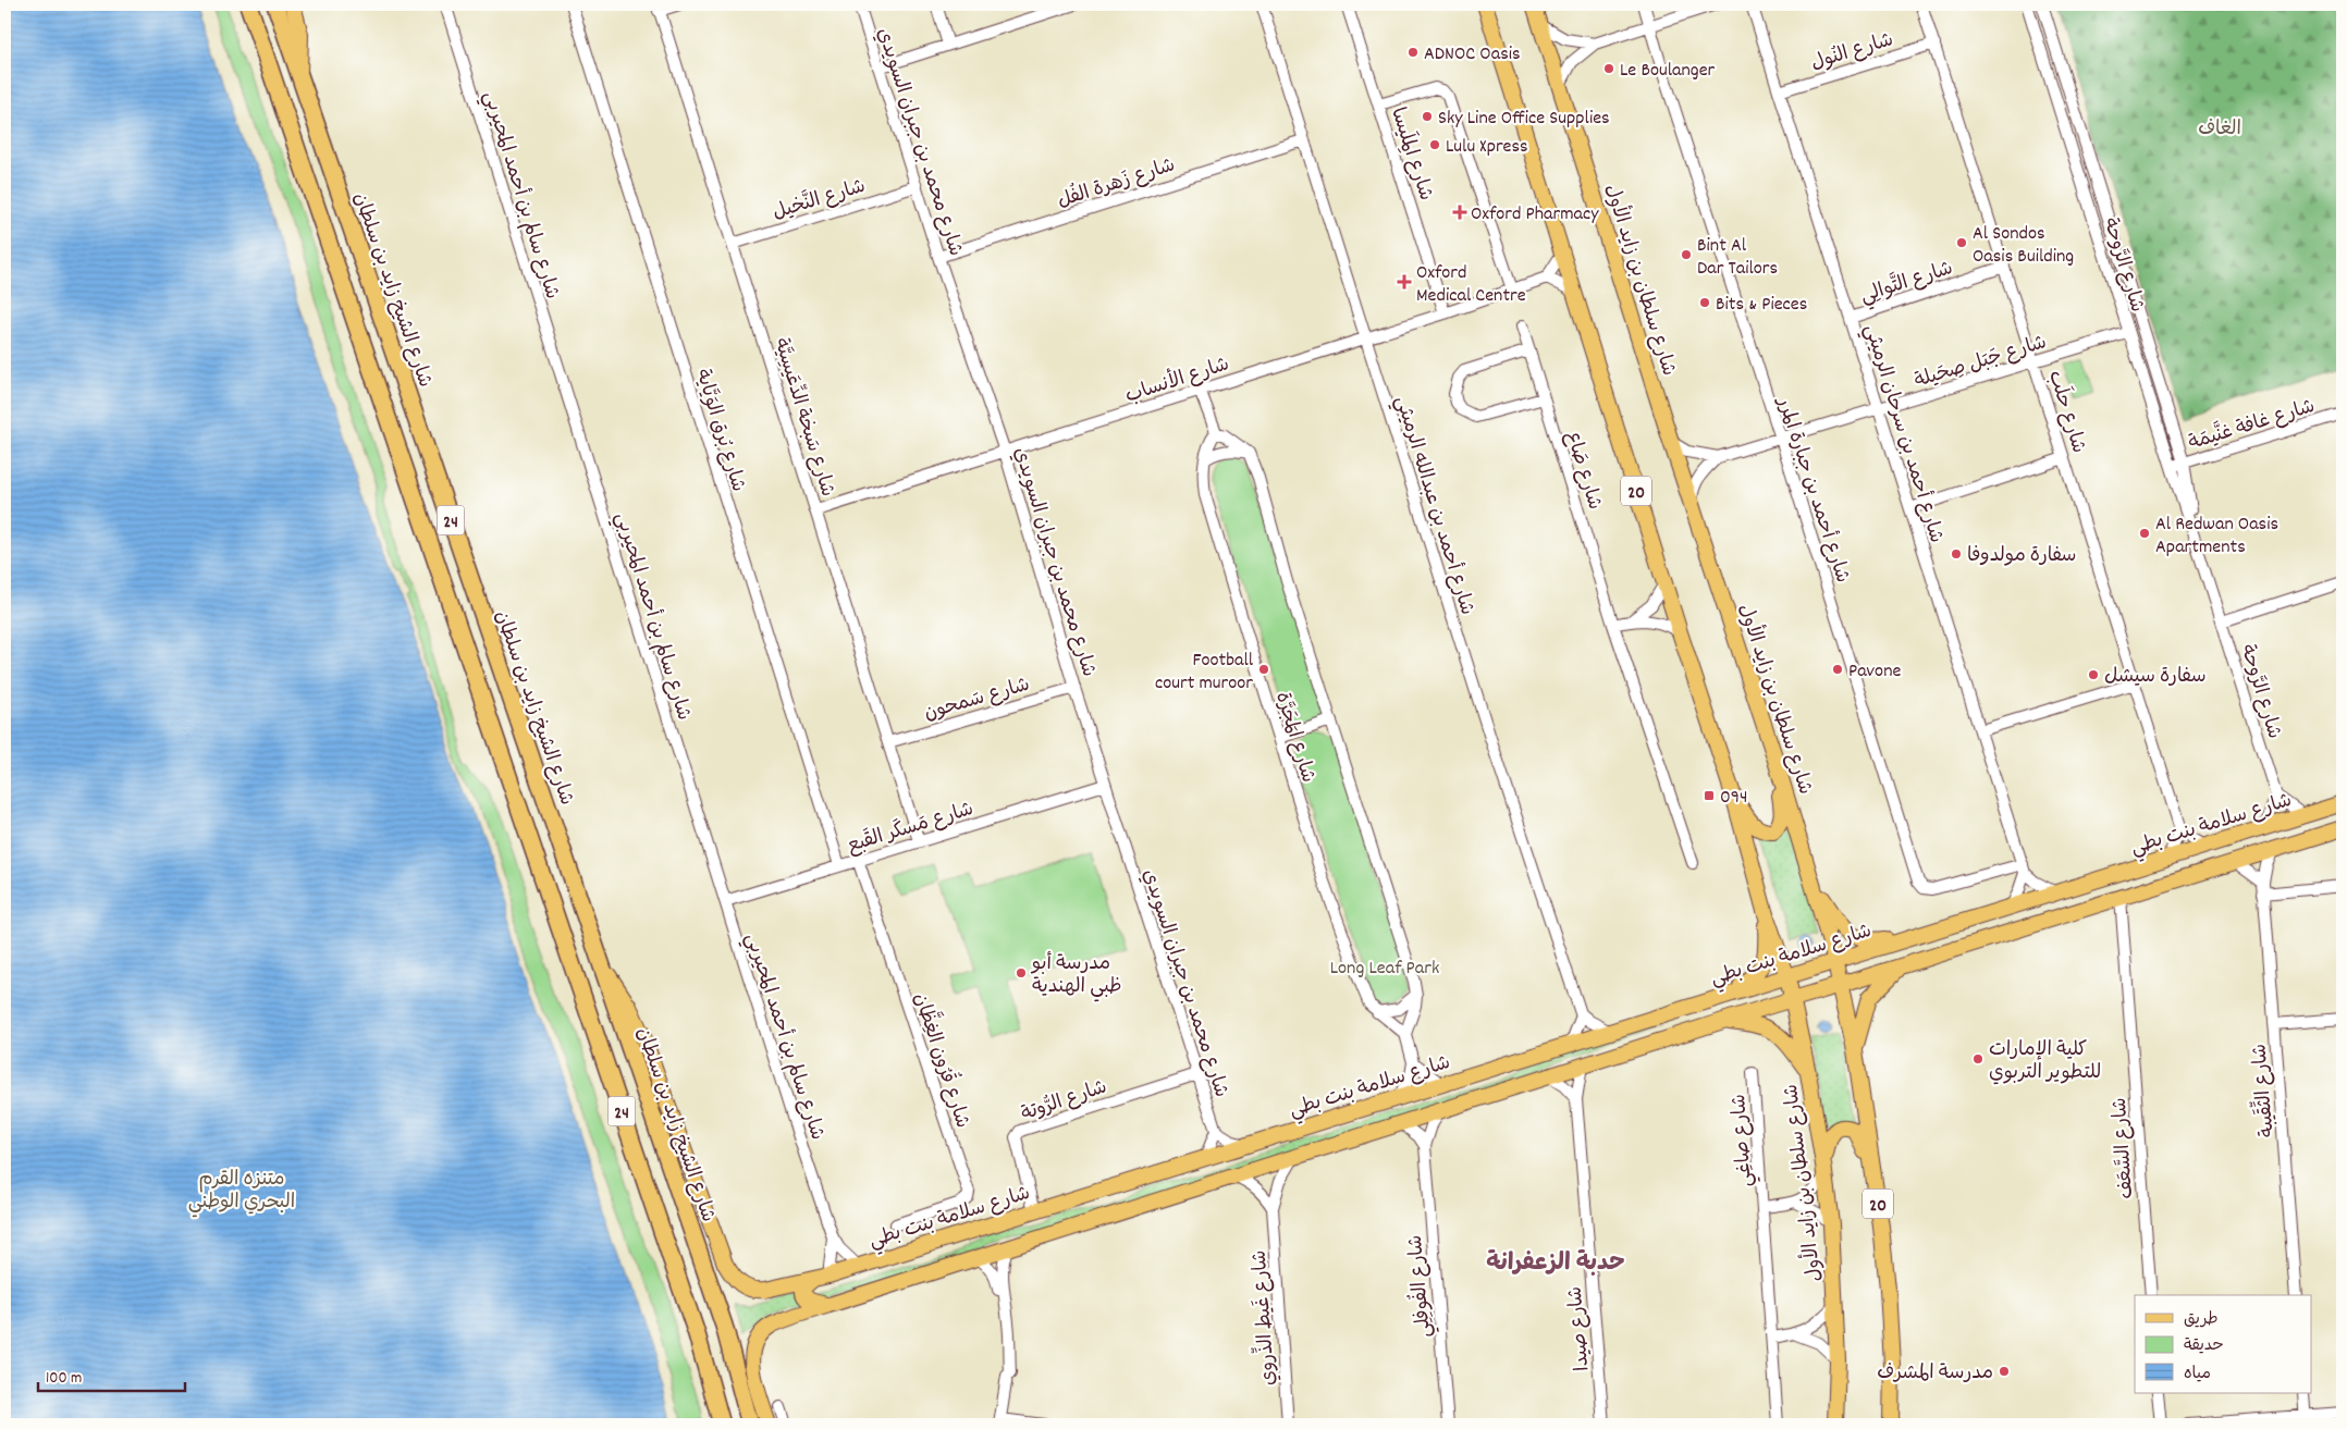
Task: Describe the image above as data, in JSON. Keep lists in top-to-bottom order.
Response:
{
  "streets": {
    "highway": ["شارع الشيخ زايد بن سلطان", "24"],
    "main road": ["شارع سلطان بن زايد الأول", "20", "شارع سلامة بنت بطي"],
    "street": [
      "شارع النُول",
      "شارع محمد بن جبران السويدي",
      "شارع المِلَيسا",
      "شارع زَهرة الفُل",
      "شارع سالم بن أحمد المحيربي",
      "شارع النَّخيل",
      "شارع الرَّوحة",
      "شارع التَّوالِي",
      "شارع جَبَل صِحَيلة",
      "شارع الأنساب",
      "شارع حلَب",
      "شارع سَبخة الدِّعَيسِيَّة",
      "شارع غافة غنَّيمَة",
      "شارع بُرق الوَيَّاية",
      "شارع أحمد بن سرحان الرميثي",
      "شارع صَاع",
      "شارع أحمد بن جبارة المرر",
      "شارع أحمد بن عبدالله الرميثي",
      "شارع سَمحون",
      "شارع المَجَرَّة",
      "شارع مَسكَر القَبع",
      "شارع قُرُون الغِظَّان",
      "شارع الثِّقَيبة",
      "شارع الرُّوتة",
      "شارع صاغِي",
      "شارع السَّعَف",
      "شارع الفُوفِلِي",
      "شارع غَيط الذِّروي",
      "شارع صيدا"
    ]
  },
  "crossings": [
    ["شارع النُول", "شارع حلَب"],
    ["شارع النُول", "شارع أحمد بن سرحان الرميثي"],
    ["شارع محمد بن جبران السويدي", "شارع زَهرة الفُل"],
    ["شارع محمد بن جبران السويدي", "شارع النَّخيل"],
    ["شارع محمد بن جبران السويدي", "شارع الأنساب"],
    ["شارع محمد بن جبران السويدي", "شارع سَمحون"],
    ["شارع محمد بن جبران السويدي", "شارع مَسكَر القَبع"],
    ["شارع محمد بن جبران السويدي", "شارع الرُّوتة"],
    ["شارع المِلَيسا", "شارع الأنساب"],
    ["شارع زَهرة الفُل", "شارع أحمد بن عبدالله الرميثي"],
    ["شارع سالم بن أحمد المحيربي", "شارع سلامة بنت بطي"],
    ["شارع سالم بن أحمد المحيربي", "شارع مَسكَر القَبع"],
    ["شارع النَّخيل", "شارع سَبخة الدِّعَيسِيَّة"],
    ["شارع الرَّوحة", "شارع جَبَل صِحَيلة"],
    ["شارع الرَّوحة", "شارع غافة غنَّيمَة"],
    ["شارع سلطان بن زايد الأول", "شارع جَبَل صِحَيلة"],
    ["شارع سلطان بن زايد الأول", "شارع سلامة بنت بطي"],
    ["شارع التَّوالِي", "شارع حلَب"],
    ["شارع التَّوالِي", "شارع أحمد بن سرحان الرميثي"],
    ["شارع الشيخ زايد بن سلطان", "شارع سلامة بنت بطي"],
    ["شارع جَبَل صِحَيلة", "شارع حلَب"],
    ["شارع جَبَل صِحَيلة", "شارع أحمد بن سرحان الرميثي"],
    ["شارع جَبَل صِحَيلة", "شارع أحمد بن جبارة المرر"],
    ["شارع الأنساب", "شارع سَبخة الدِّعَيسِيَّة"],
    ["شارع الأنساب", "شارع أحمد بن عبدالله الرميثي"],
    ["شارع سَبخة الدِّعَيسِيَّة", "شارع سَمحون"],
    ["شارع سَبخة الدِّعَيسِيَّة", "شارع مَسكَر القَبع"],
    ["شارع بُرق الوَيَّاية", "شارع مَسكَر القَبع"],
    ["شارع أحمد بن سرحان الرميثي", "شارع أحمد بن جبارة المرر"],
    ["شارع سلامة بنت بطي", "شارع الرُّوتة"],
    ["شارع مَسكَر القَبع", "شارع قُرُون الغِظَّان"]
  ],
  "districts": ["حدبة الزعفرانة"],
  "parks": ["الغاف", "Long Leaf Park", "متنزه القرم البحري الوطني"],
  "places": {
    "other": [
      "ADNOC Oasis",
      "Le Boulanger",
      "Sky Line Office Supplies",
      "Lulu Xpress",
      "Al Sondos Oasis Building",
      "Bint Al Dar Tailors",
      "Bits & Pieces",
      "Al Redwan Oasis Apartments",
      "سفارة مولدوفا",
      "Football court muroor",
      "Pavone",
      "سفارة سيشل",
      "مدرسة أبو ظبي الهندية",
      "كلية الإمارات للتطوير التربوي",
      "مدرسة المشرف"
    ],
    "health": ["Oxford Pharmacy", "Oxford Medical Centre"],
    "transit": ["094"]
  },
  "legend": ["طريق", "حديقة", "مياه"],
  "scale_bar": "100 m"
}
